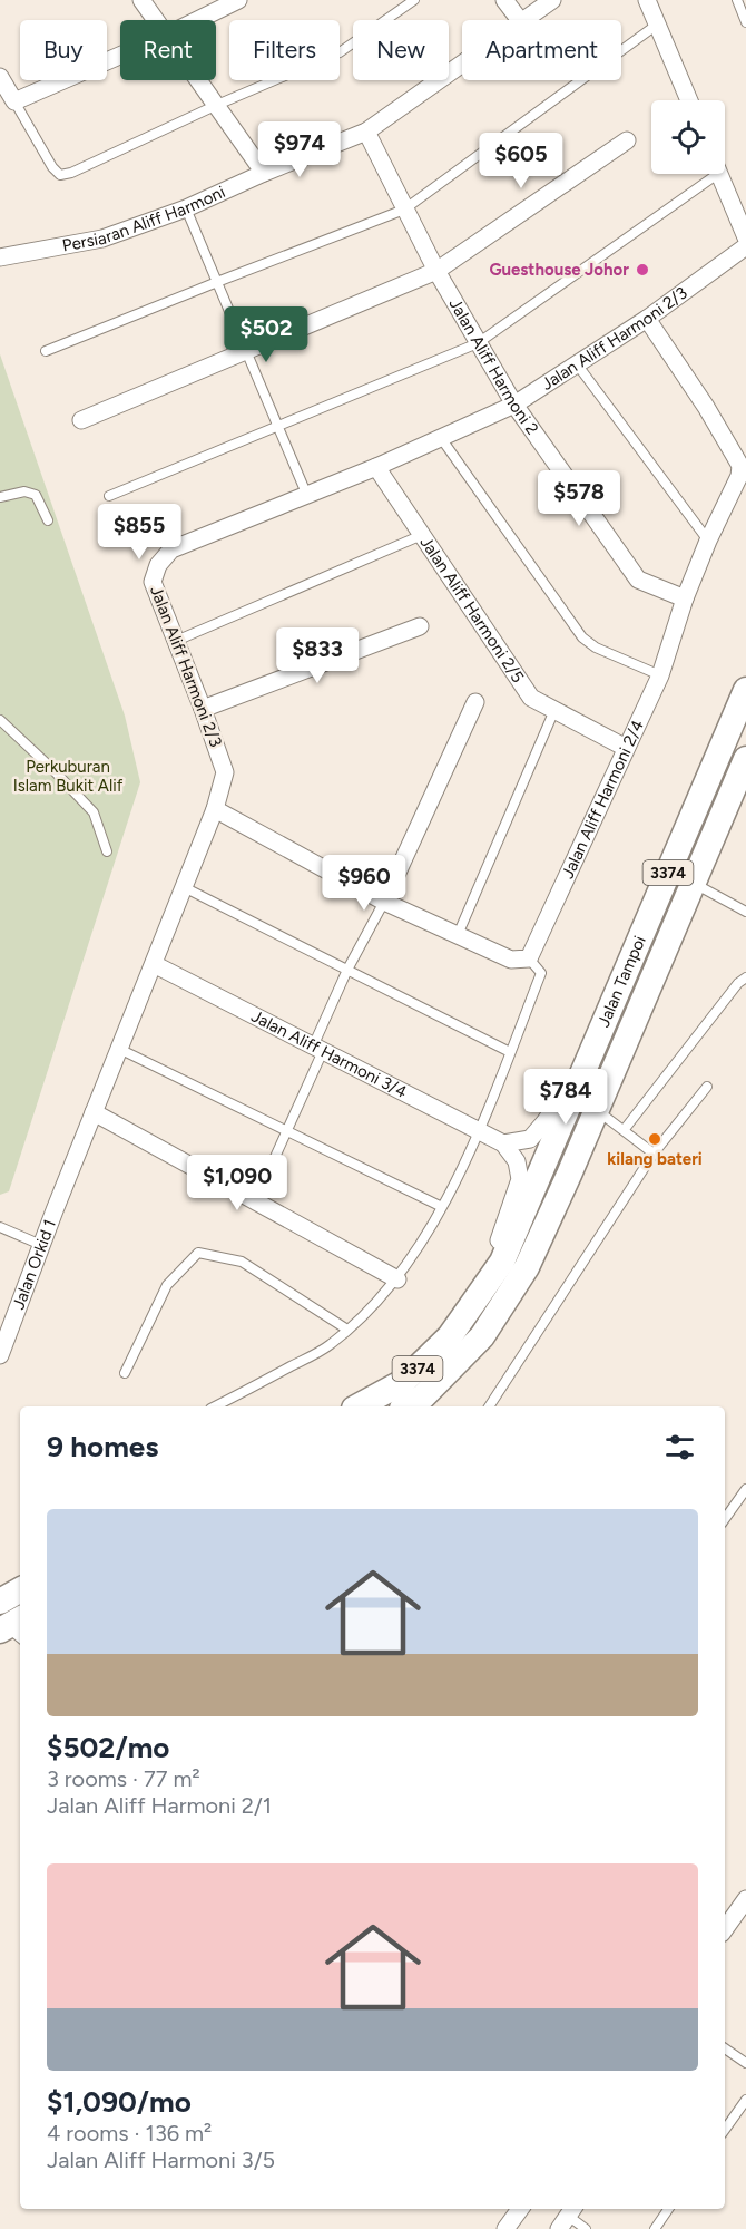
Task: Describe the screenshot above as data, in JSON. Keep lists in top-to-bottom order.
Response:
{
  "streets": {
    "main road": ["3374", "Jalan Tampoi"],
    "street": [
      "Persiaran Aliff Harmoni",
      "Jalan Aliff Harmoni 2/3",
      "Jalan Aliff Harmoni 2",
      "Jalan Aliff Harmoni 2/5",
      "Jalan Aliff Harmoni 2/4",
      "Jalan Aliff Harmoni 3/4",
      "Jalan Orkid 1"
    ]
  },
  "crossings": [
    ["Persiaran Aliff Harmoni", "Jalan Aliff Harmoni 2"],
    ["Jalan Aliff Harmoni 2/3", "Jalan Aliff Harmoni 2"],
    ["Jalan Aliff Harmoni 2/3", "Jalan Aliff Harmoni 2/5"],
    ["Jalan Aliff Harmoni 2/3", "Jalan Aliff Harmoni 2/4"],
    ["Jalan Aliff Harmoni 2/3", "Jalan Aliff Harmoni 3/4"],
    ["Jalan Aliff Harmoni 2/3", "Jalan Orkid 1"],
    ["Jalan Aliff Harmoni 2", "Jalan Aliff Harmoni 2/4"],
    ["Jalan Aliff Harmoni 2/5", "Jalan Aliff Harmoni 2/4"]
  ],
  "parks": ["Perkuburan Islam Bukit Alif"],
  "places": ["Guesthouse Johor", "kilang bateri"],
  "page": {
    "chip": [
      "Buy",
      "Rent",
      "Filters",
      "New",
      "Apartment"
    ],
    "price": [
      "$974",
      "$605",
      "$502",
      "$578",
      "$855",
      "$833",
      "$960",
      "$784",
      "$1,090"
    ],
    "heading": "9 homes",
    "list": [
      {
        "name": "$502/mo",
        "note": "3 rooms · 77 m² · Jalan Aliff Harmoni 2/1"
      },
      {
        "name": "$1,090/mo",
        "note": "4 rooms · 136 m² · Jalan Aliff Harmoni 3/5"
      }
    ]
  }
}
